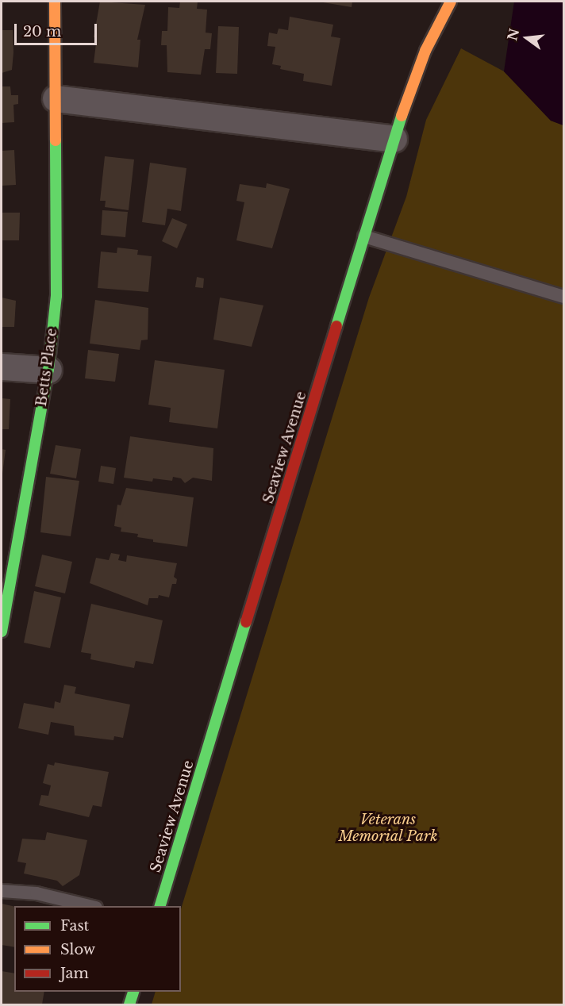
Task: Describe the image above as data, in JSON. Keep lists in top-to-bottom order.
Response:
{
  "streets": {
    "street": ["Betts Place", "Seaview Avenue"]
  },
  "parks": ["Veterans Memorial Park"],
  "legend": ["Fast", "Slow", "Jam"],
  "scale_bar": "20 m",
  "north": "left"
}
